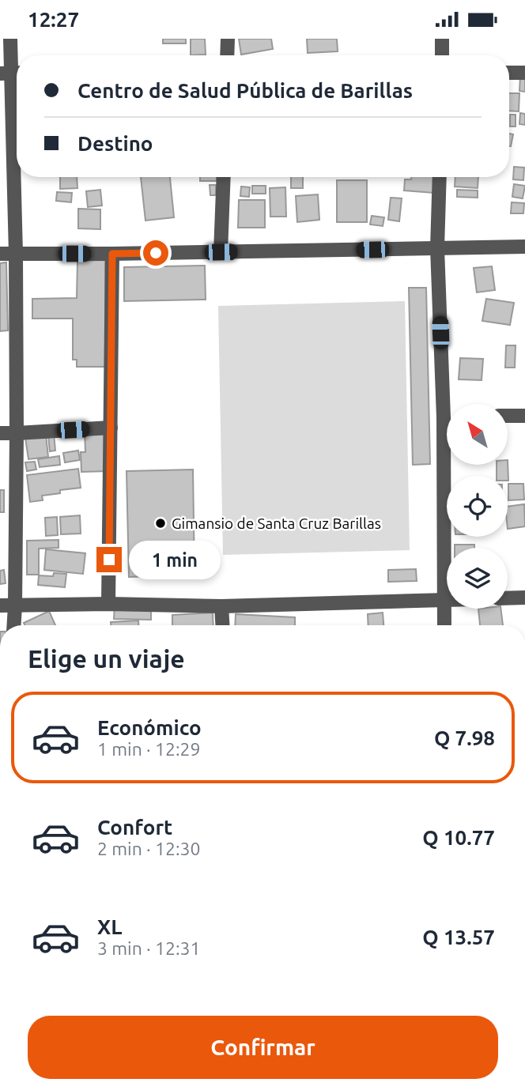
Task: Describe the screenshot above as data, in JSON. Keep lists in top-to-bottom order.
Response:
{
  "places": ["Gimansio de Santa Cruz Barillas"],
  "north": "top left",
  "page": {
    "status": "12:27",
    "banner": ["Centro de Salud Pública de Barillas", "Destino"],
    "bubble": "1 min",
    "heading": "Elige un viaje",
    "list": [
      {
        "name": "Económico",
        "note": "1 min · 12:29",
        "value": "Q 7.98"
      },
      {
        "name": "Confort",
        "note": "2 min · 12:30",
        "value": "Q 10.77"
      },
      {
        "name": "XL",
        "note": "3 min · 12:31",
        "value": "Q 13.57"
      }
    ],
    "buttons": "Confirmar"
  }
}
